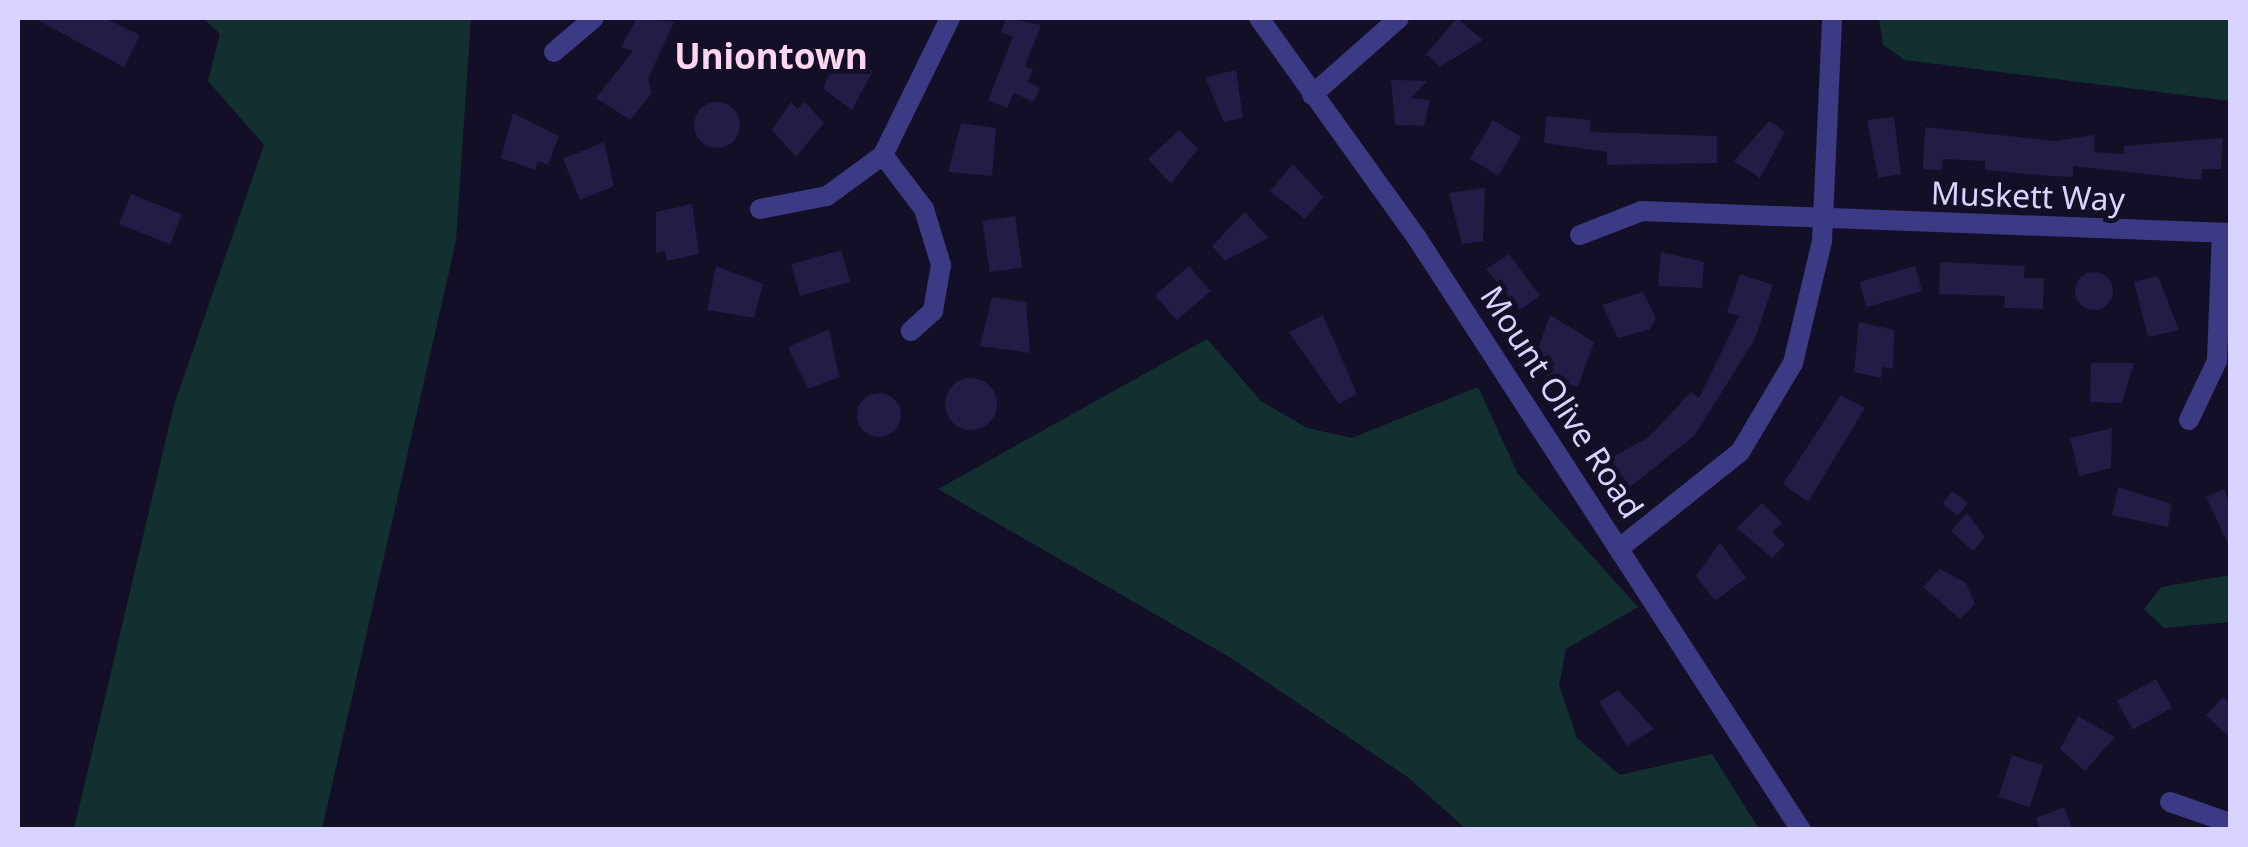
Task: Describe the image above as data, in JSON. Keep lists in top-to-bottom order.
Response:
{
  "streets": {
    "street": ["Muskett Way", "Mount Olive Road"]
  },
  "districts": ["Uniontown"]
}
